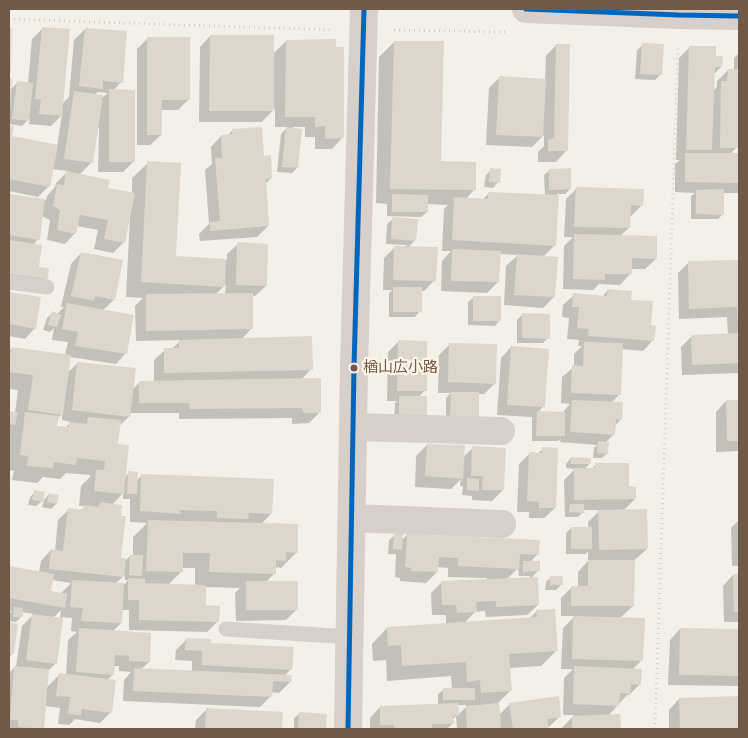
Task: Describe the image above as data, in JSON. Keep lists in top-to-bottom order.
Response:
{
  "places": ["楢山広小路"]
}
